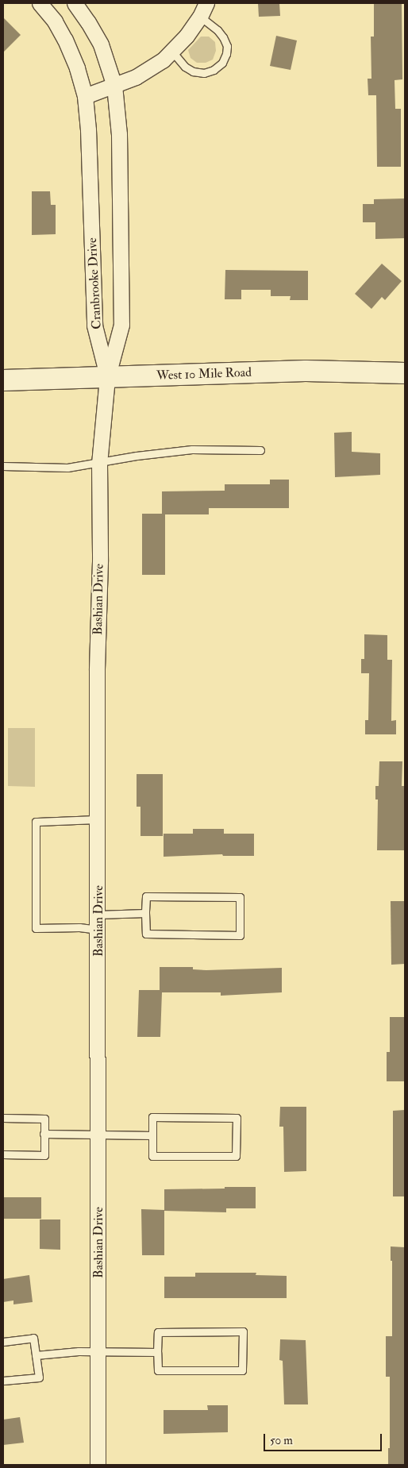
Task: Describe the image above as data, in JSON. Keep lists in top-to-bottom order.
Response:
{
  "streets": {
    "main road": ["West 10 Mile Road"],
    "street": ["Cranbrooke Drive", "Bashian Drive"]
  },
  "crossings": [
    ["Cranbrooke Drive", "West 10 Mile Road"],
    ["Cranbrooke Drive", "Bashian Drive"],
    ["West 10 Mile Road", "Bashian Drive"]
  ],
  "scale_bar": "50 m"
}
